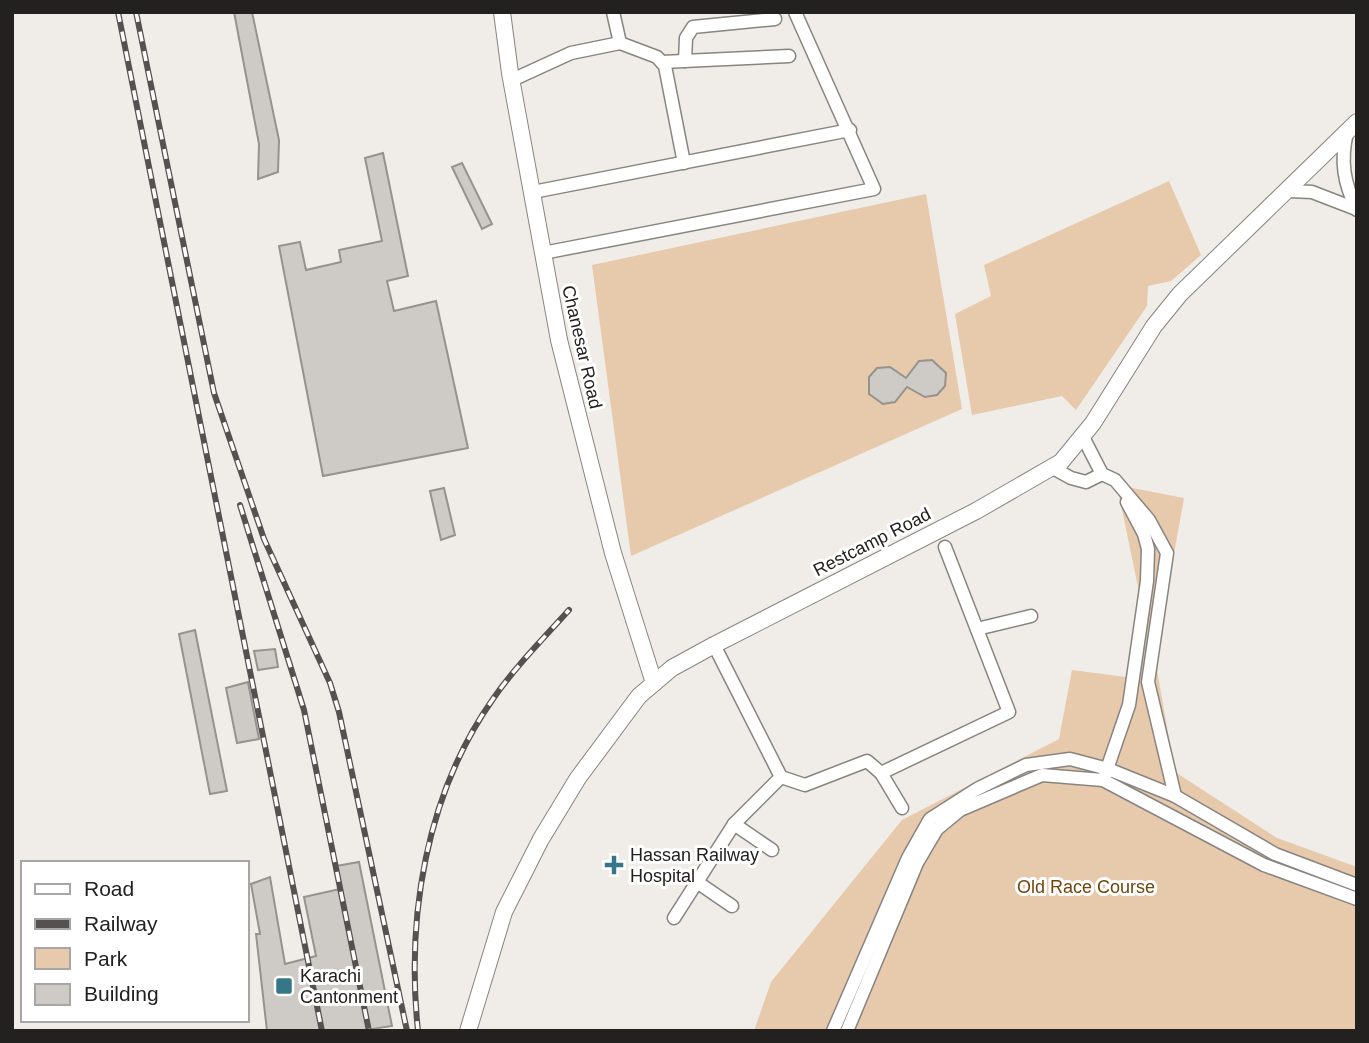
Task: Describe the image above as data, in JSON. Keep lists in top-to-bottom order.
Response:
{
  "streets": {
    "street": ["Chanesar Road", "Restcamp Road"]
  },
  "crossings": [
    ["Chanesar Road", "Restcamp Road"]
  ],
  "parks": ["Old Race Course"],
  "places": {
    "health": ["Hassan Railway Hospital"],
    "transit": ["Karachi Cantonment"]
  },
  "legend": [
    "Road",
    "Railway",
    "Park",
    "Building"
  ]
}
